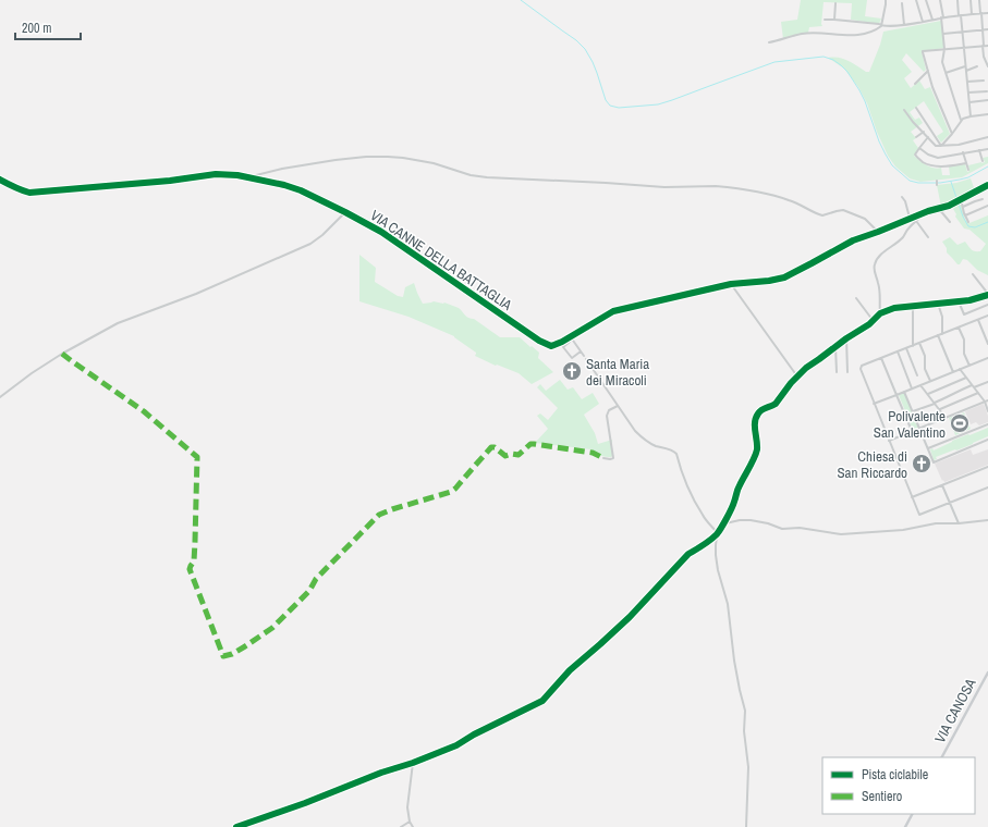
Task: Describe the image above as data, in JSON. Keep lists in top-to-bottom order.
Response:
{
  "streets": {
    "main road": ["VIA CANOSA"],
    "street": ["VIA CANNE DELLA BATTAGLIA"]
  },
  "places": {
    "church": ["Santa Maria dei Miracoli", "Chiesa di San Riccardo"],
    "sports": ["Polivalente San Valentino"]
  },
  "legend": ["Pista ciclabile", "Sentiero"],
  "scale_bar": "200 m"
}
